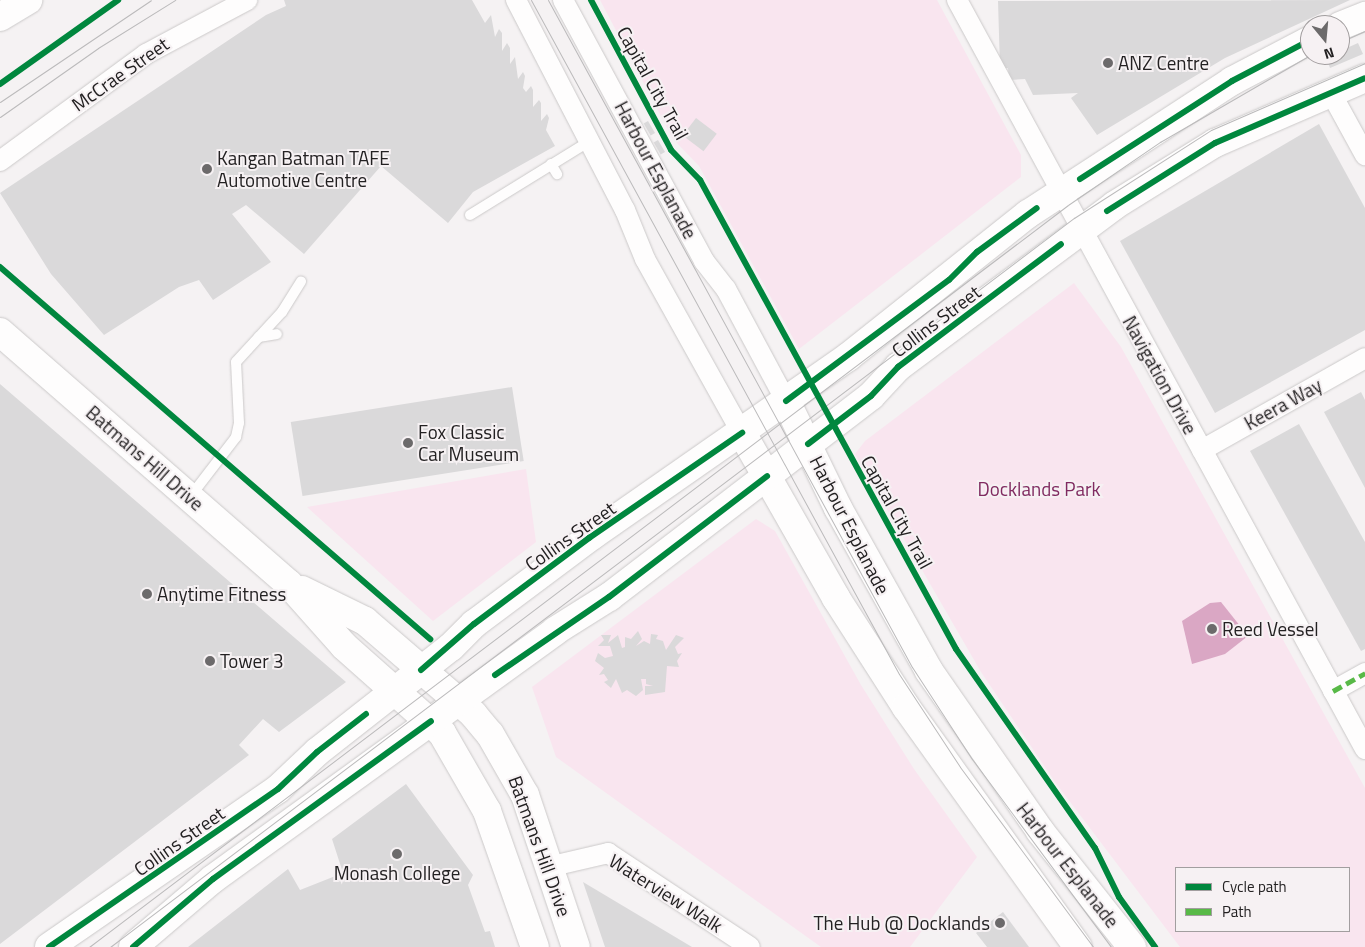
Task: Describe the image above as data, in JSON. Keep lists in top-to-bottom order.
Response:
{
  "streets": {
    "main road": ["Harbour Esplanade", "Collins Street", "Batmans Hill Drive"],
    "street": [
      "McCrae Street",
      "Navigation Drive",
      "Keera Way",
      "Waterview Walk"
    ],
    "cycle path": ["Capital City Trail"]
  },
  "crossings": [
    ["Harbour Esplanade", "Collins Street"],
    ["Collins Street", "Navigation Drive"],
    ["Collins Street", "Batmans Hill Drive"],
    ["Navigation Drive", "Keera Way"],
    ["Batmans Hill Drive", "Waterview Walk"]
  ],
  "parks": ["Docklands Park"],
  "places": [
    "ANZ Centre",
    "Kangan Batman TAFE Automotive Centre",
    "Fox Classic Car Museum",
    "Anytime Fitness",
    "Reed Vessel",
    "Tower 3",
    "Monash College",
    "The Hub @ Docklands"
  ],
  "legend": ["Cycle path", "Path"],
  "north": "bottom"
}
